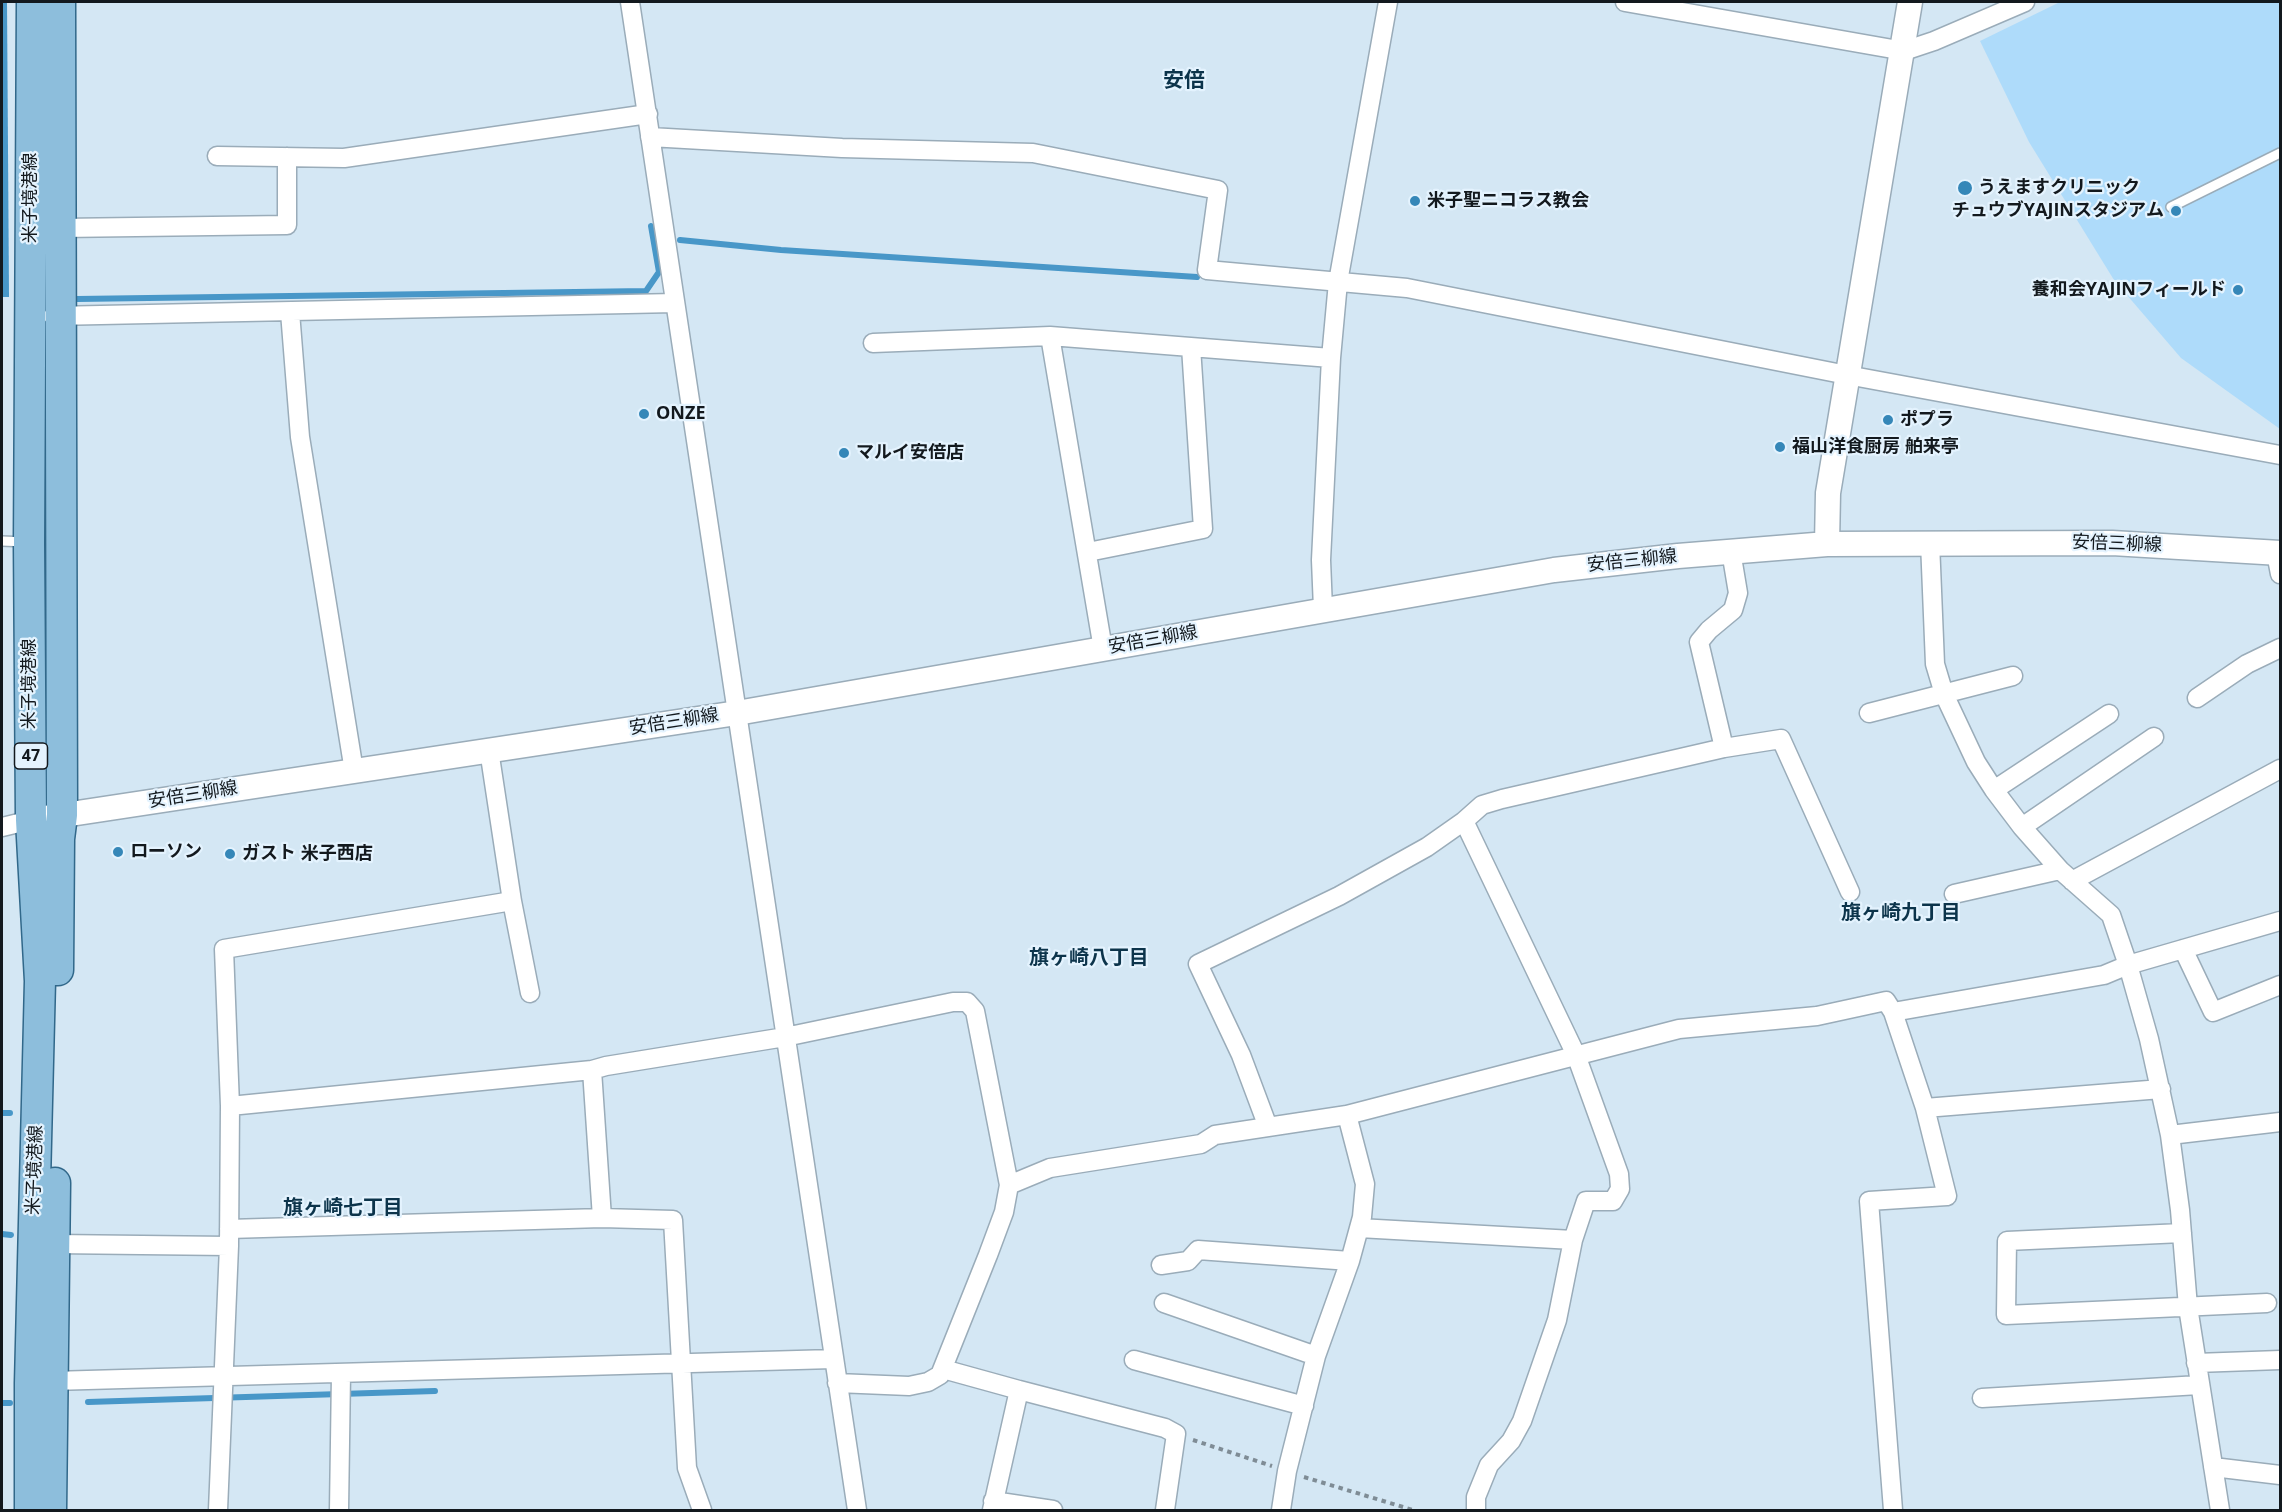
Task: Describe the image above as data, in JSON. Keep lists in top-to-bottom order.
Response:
{
  "streets": {
    "main road": ["米子境港線", "47"],
    "street": ["安倍三柳線"]
  },
  "crossings": [
    ["米子境港線", "安倍三柳線"]
  ],
  "districts": [
    "安倍",
    "旗ヶ崎九丁目",
    "旗ヶ崎八丁目",
    "旗ヶ崎七丁目"
  ],
  "places": [
    "うえますクリニック",
    "米子聖ニコラス教会",
    "チュウブYAJINスタジアム",
    "養和会YAJINフィールド",
    "ONZE",
    "ポプラ",
    "福山洋食厨房 舶来亭",
    "マルイ安倍店",
    "ローソン",
    "ガスト 米子西店"
  ]
}
